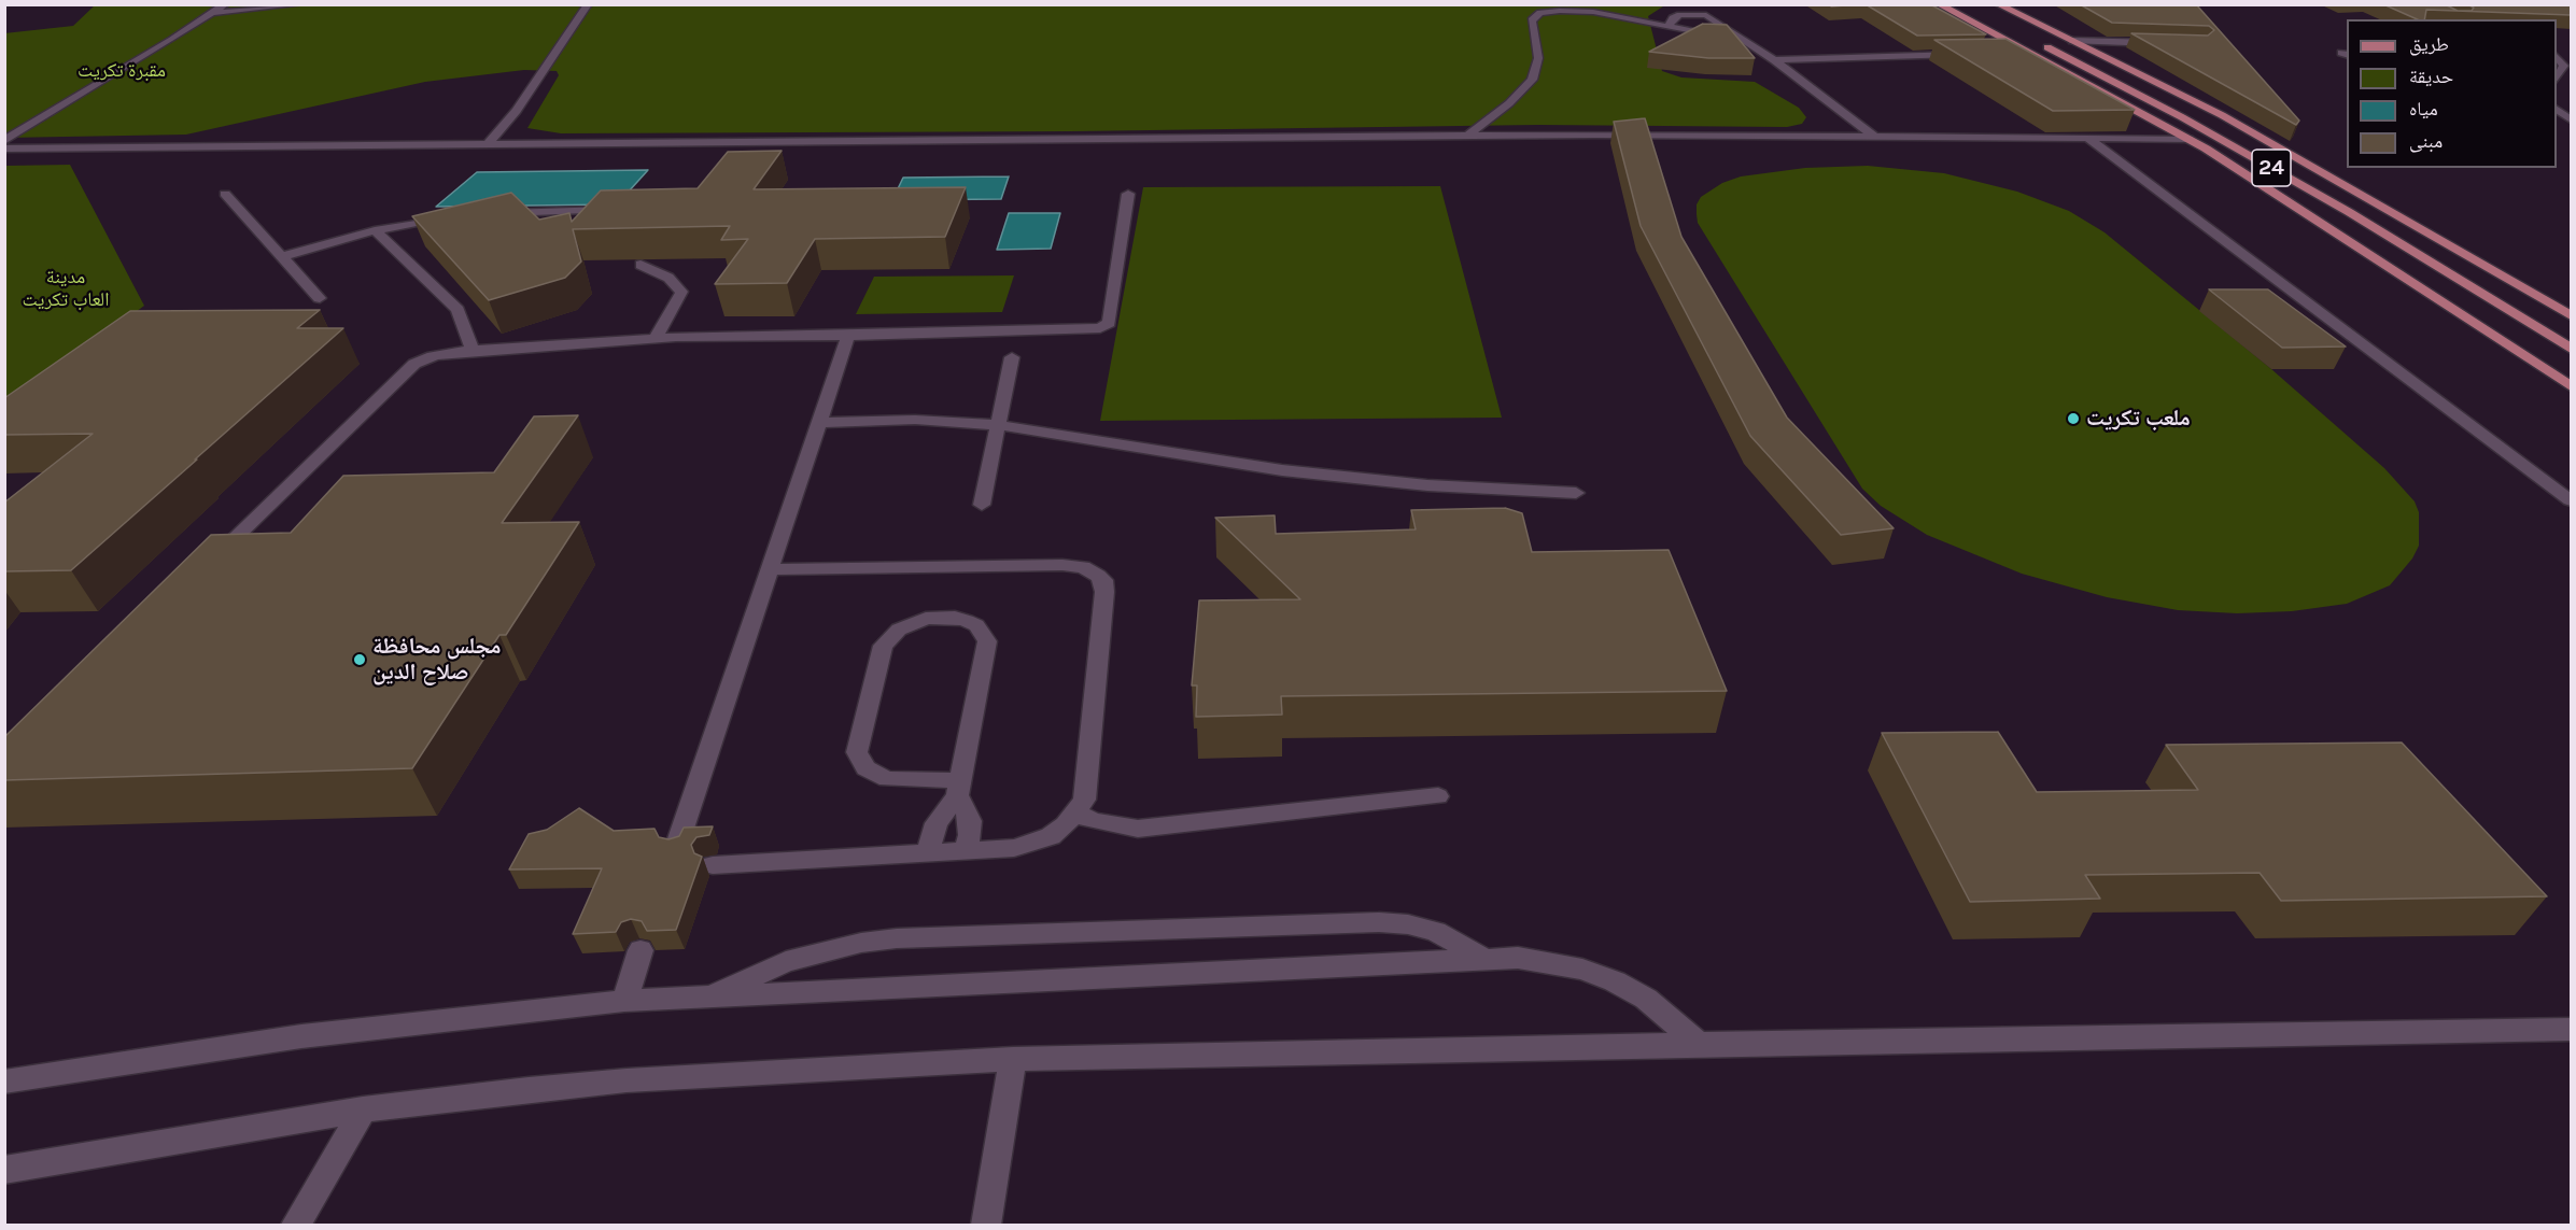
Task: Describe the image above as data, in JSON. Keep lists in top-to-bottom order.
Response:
{
  "streets": {
    "main road": ["24"]
  },
  "parks": ["مقبرة تكريت", "مدينة العاب تكريت"],
  "places": ["ملعب تكريت", "مجلس محافظة صلاح الدين"],
  "legend": [
    "طريق",
    "حديقة",
    "مياه",
    "مبنى"
  ]
}
